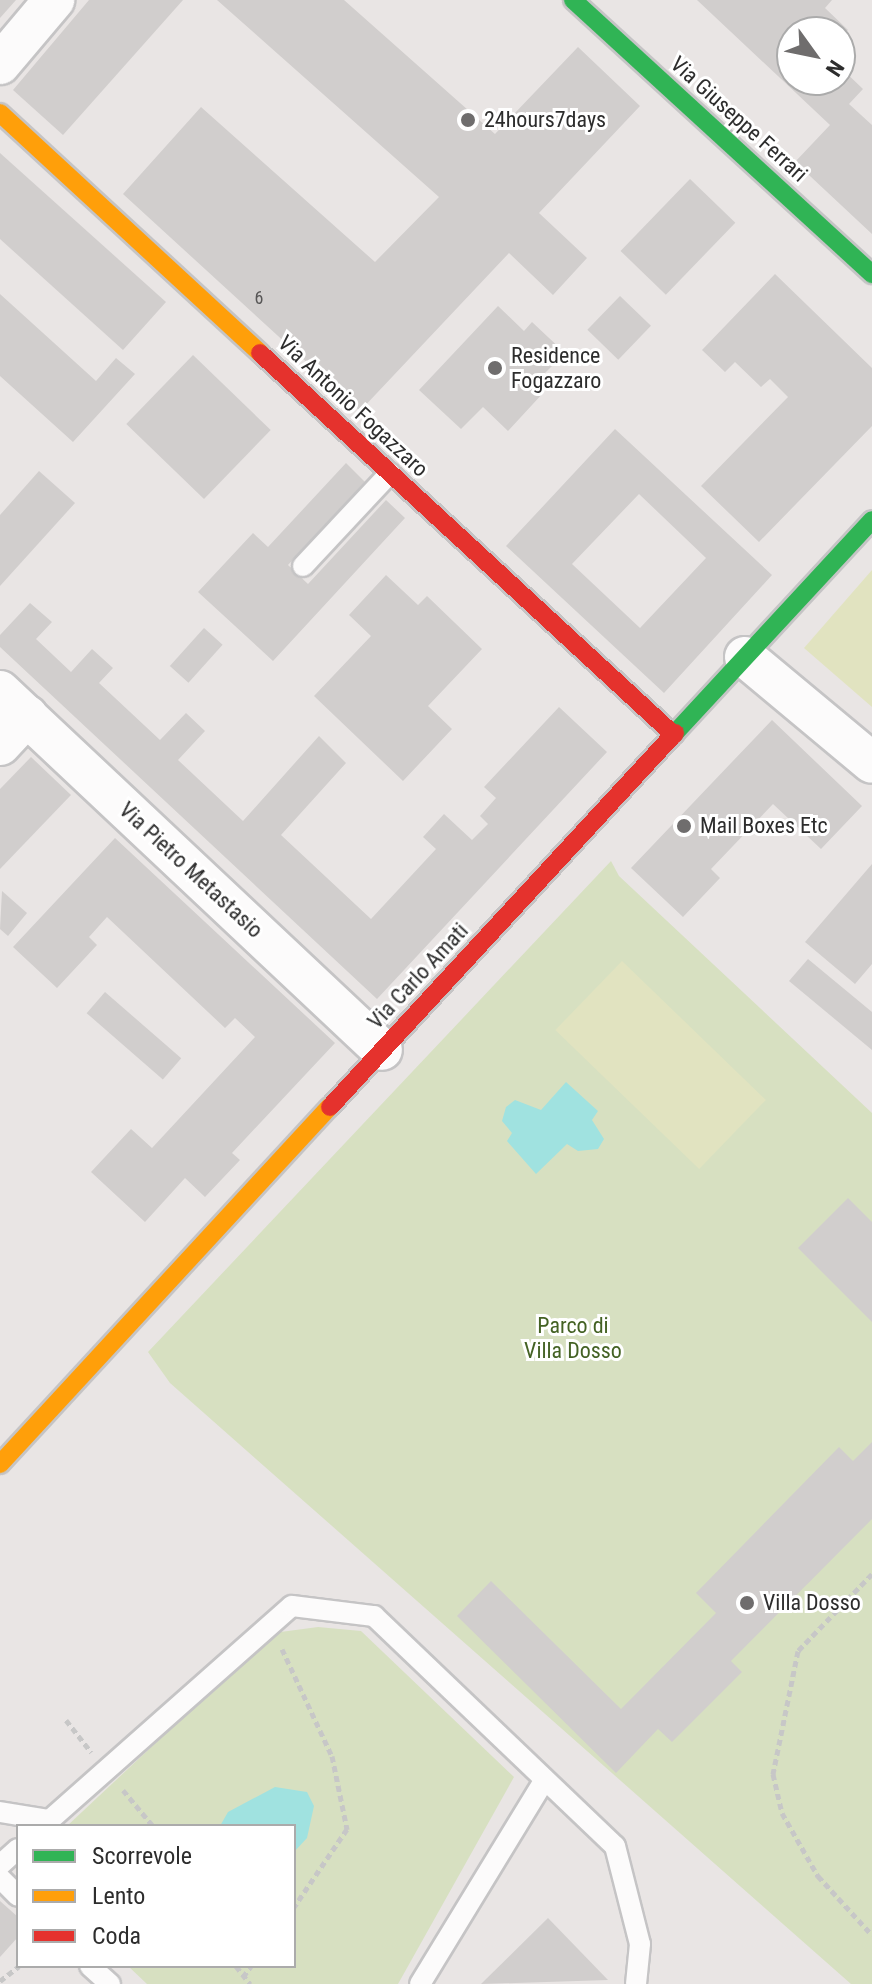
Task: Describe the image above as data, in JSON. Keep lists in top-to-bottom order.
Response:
{
  "streets": {
    "street": [
      "Via Giuseppe Ferrari",
      "Via Antonio Fogazzaro",
      "Via Pietro Metastasio",
      "Via Carlo Amati"
    ]
  },
  "crossings": [
    ["Via Antonio Fogazzaro", "Via Carlo Amati"],
    ["Via Pietro Metastasio", "Via Carlo Amati"]
  ],
  "parks": ["Parco di Villa Dosso"],
  "places": [
    "24hours7days",
    "Residence Fogazzaro",
    "Mail Boxes Etc",
    "Villa Dosso"
  ],
  "house_numbers": ["6"],
  "legend": ["Scorrevole", "Lento", "Coda"],
  "north": "bottom right"
}
